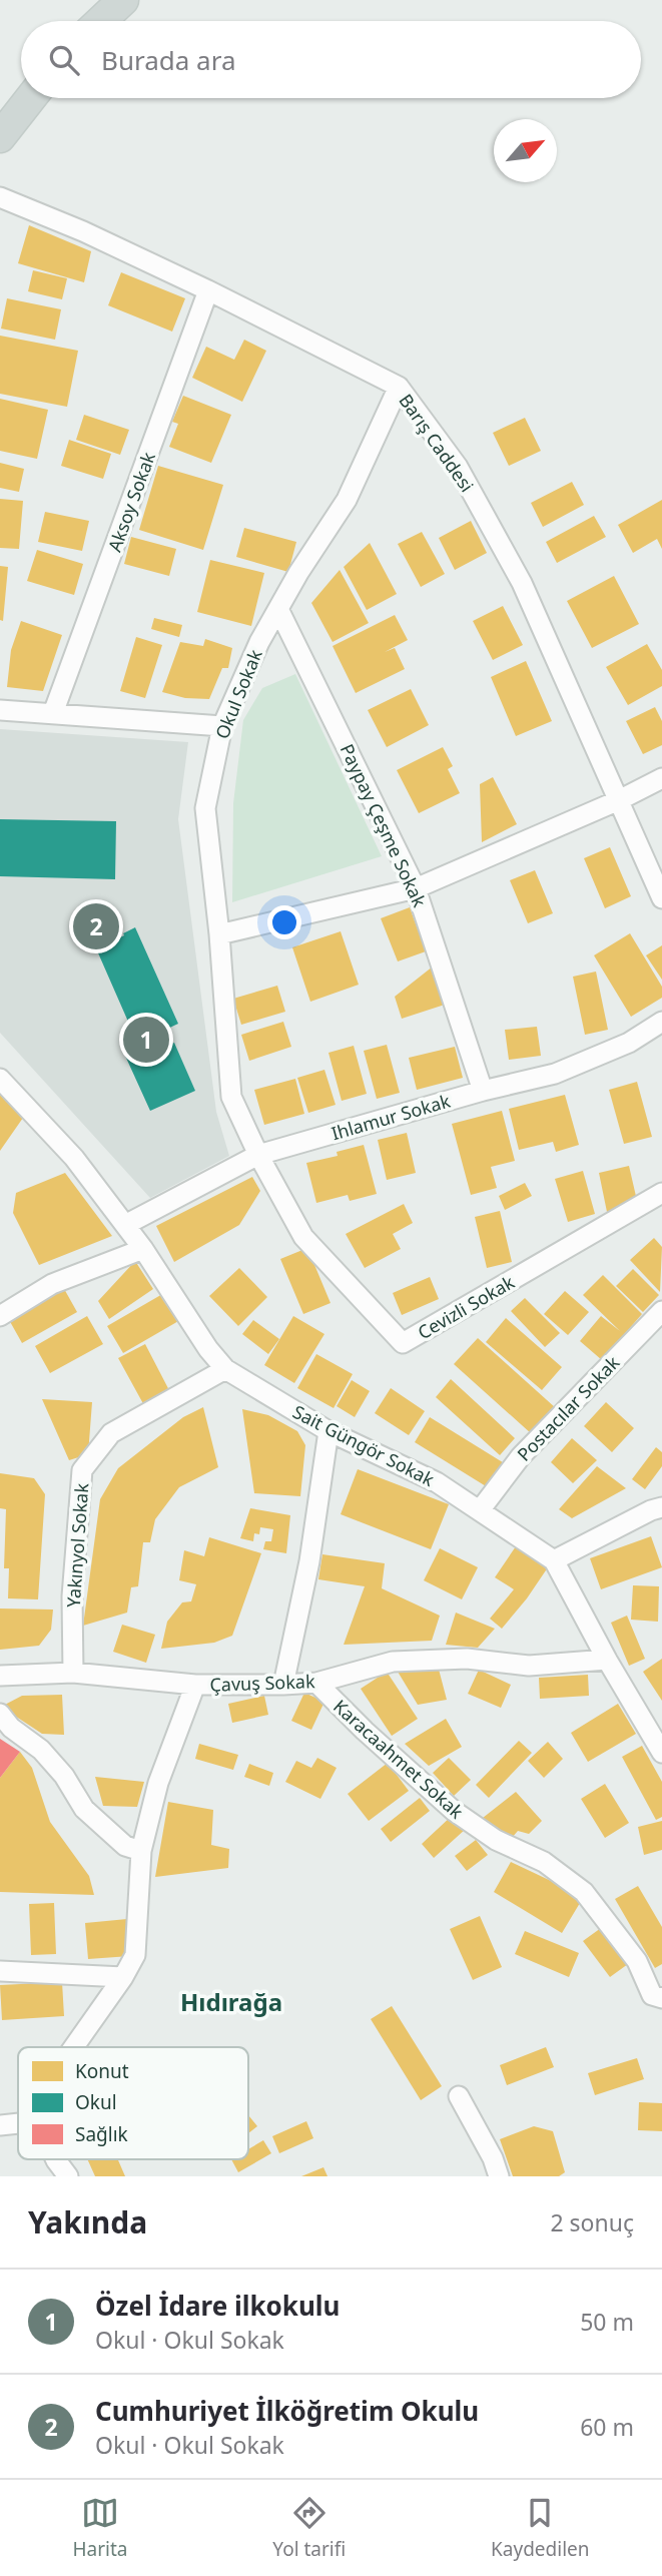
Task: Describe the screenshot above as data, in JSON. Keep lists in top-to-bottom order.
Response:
{
  "streets": {
    "street": [
      "Barış Caddesi",
      "Aksoy Sokak",
      "Okul Sokak",
      "Paypay Çeşme Sokak",
      "Ihlamur Sokak",
      "Cevizli Sokak",
      "Postacılar Sokak",
      "Sait Güngör Sokak",
      "Yakınyol Sokak",
      "Çavuş Sokak",
      "Karacaahmet Sokak"
    ]
  },
  "crossings": [
    ["Barış Caddesi", "Aksoy Sokak"],
    ["Barış Caddesi", "Okul Sokak"],
    ["Okul Sokak", "Paypay Çeşme Sokak"],
    ["Okul Sokak", "Ihlamur Sokak"],
    ["Okul Sokak", "Cevizli Sokak"],
    ["Paypay Çeşme Sokak", "Ihlamur Sokak"],
    ["Ihlamur Sokak", "Cevizli Sokak"],
    ["Ihlamur Sokak", "Sait Güngör Sokak"],
    ["Postacılar Sokak", "Sait Güngör Sokak"],
    ["Sait Güngör Sokak", "Yakınyol Sokak"],
    ["Sait Güngör Sokak", "Çavuş Sokak"],
    ["Yakınyol Sokak", "Çavuş Sokak"],
    ["Çavuş Sokak", "Karacaahmet Sokak"]
  ],
  "districts": ["Hıdırağa"],
  "legend": ["Konut", "Okul", "Sağlık"],
  "north": "top right",
  "page": {
    "search": "Burada ara",
    "pins": ["2", "1"],
    "heading": ["Yakında", "2 sonuç"],
    "list": [
      {
        "mark": "1",
        "name": "Özel İdare ilkokulu",
        "note": "Okul · Okul Sokak",
        "value": "50 m"
      },
      {
        "mark": "2",
        "name": "Cumhuriyet İlköğretim Okulu",
        "note": "Okul · Okul Sokak",
        "value": "60 m"
      }
    ],
    "nav": ["Harita", "Yol tarifi", "Kaydedilen"]
  }
}
